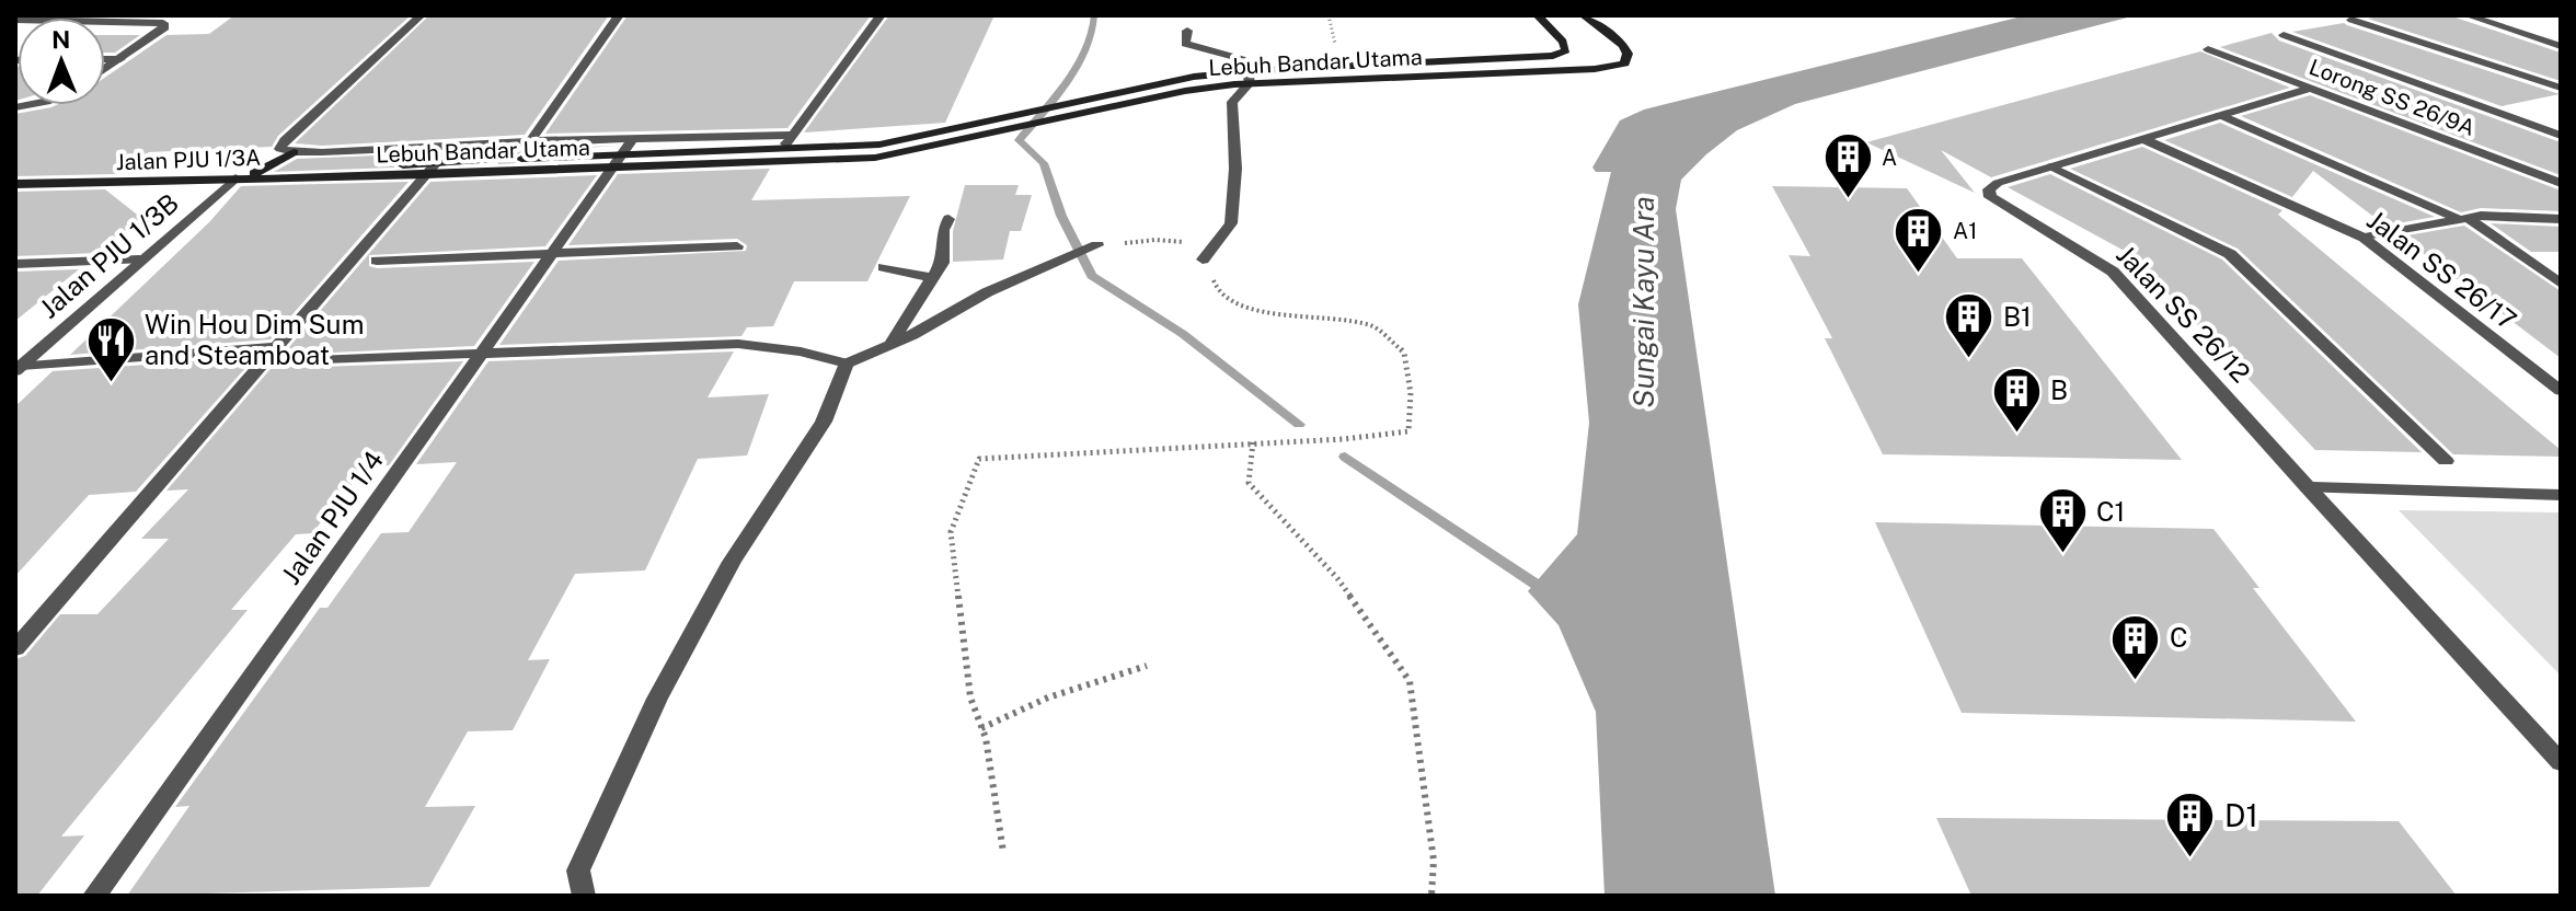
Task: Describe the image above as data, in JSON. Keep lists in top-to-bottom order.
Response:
{
  "streets": {
    "main road": ["Lebuh Bandar Utama", "Jalan PJU 1/3A"],
    "street": [
      "Lorong SS 26/9A",
      "Jalan PJU 1/3B",
      "Jalan SS 26/17",
      "Jalan SS 26/12",
      "Jalan PJU 1/4"
    ]
  },
  "crossings": [
    ["Lebuh Bandar Utama", "Jalan PJU 1/3A"],
    ["Lebuh Bandar Utama", "Jalan PJU 1/4"],
    ["Lorong SS 26/9A", "Jalan SS 26/12"],
    ["Jalan PJU 1/3A", "Jalan PJU 1/3B"],
    ["Jalan SS 26/17", "Jalan SS 26/12"]
  ],
  "water": ["Sungai Kayu Ara"],
  "places": {
    "building": [
      "A",
      "A1",
      "B1",
      "B",
      "C1",
      "C",
      "D1"
    ],
    "restaurant": ["Win Hou Dim Sum and Steamboat"]
  },
  "north": "top"
}
